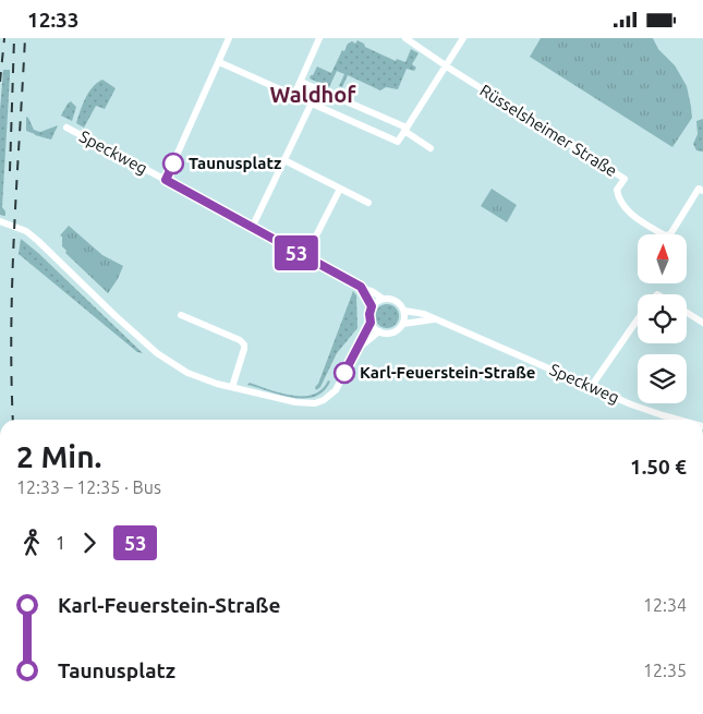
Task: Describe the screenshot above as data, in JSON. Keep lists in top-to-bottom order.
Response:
{
  "streets": {
    "street": ["Rüsselsheimer Straße", "Speckweg"]
  },
  "districts": ["Waldhof"],
  "places": ["Taunusplatz", "Karl-Feuerstein-Straße"],
  "lines": ["bus line 53"],
  "north": "top",
  "page": {
    "status": "12:33",
    "on_map": "53",
    "heading": ["2 Min.", "12:33 – 12:35 · Bus", "1.50 €"],
    "legs": ["1", "53"],
    "list": [
      {
        "name": "Karl-Feuerstein-Straße",
        "value": "12:34"
      },
      {
        "name": "Taunusplatz",
        "value": "12:35"
      }
    ]
  }
}
